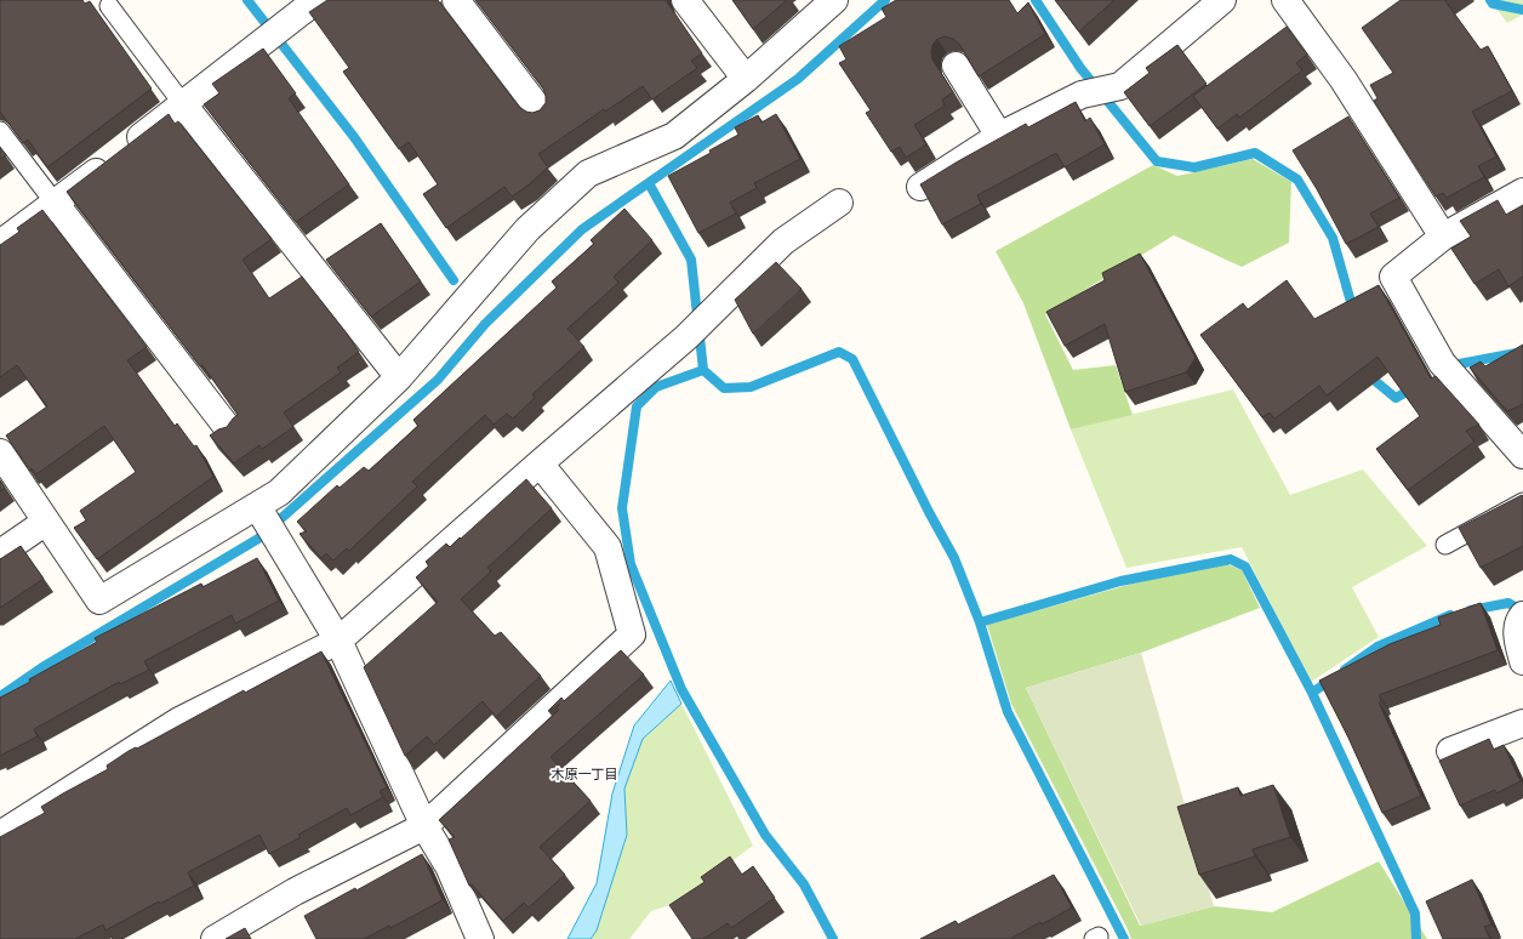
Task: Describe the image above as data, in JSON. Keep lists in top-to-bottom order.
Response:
{
  "districts": ["木原一丁目"]
}
